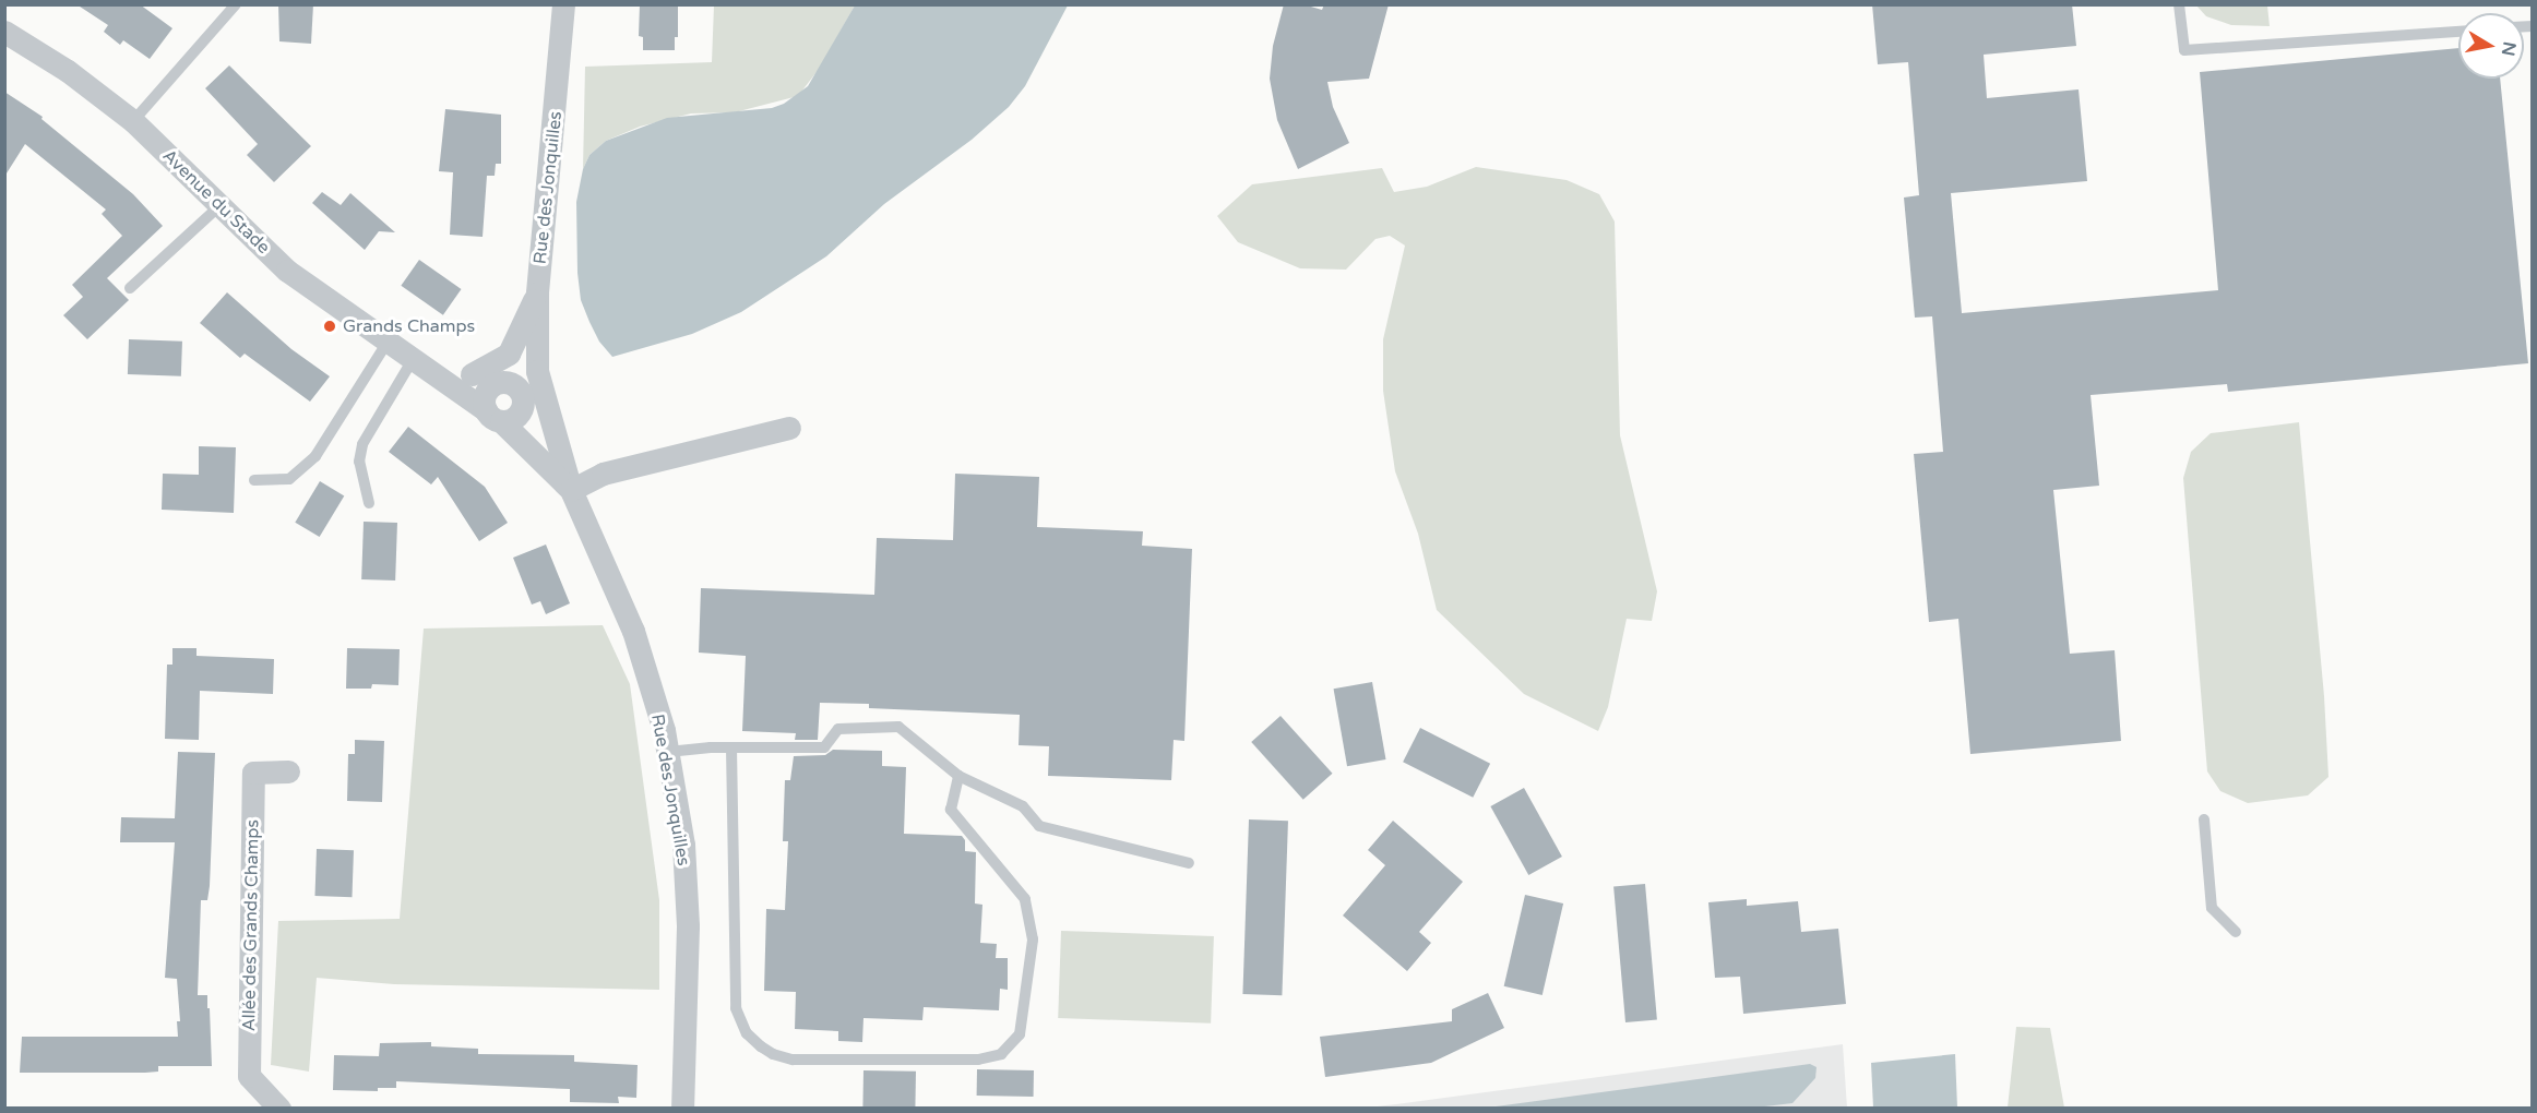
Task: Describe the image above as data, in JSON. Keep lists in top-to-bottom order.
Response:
{
  "streets": {
    "street": ["Rue des Jonquilles", "Avenue du Stade", "Allée des Grands Champs"]
  },
  "crossings": [
    ["Rue des Jonquilles", "Avenue du Stade"]
  ],
  "places": ["Grands Champs"],
  "north": "right"
}
